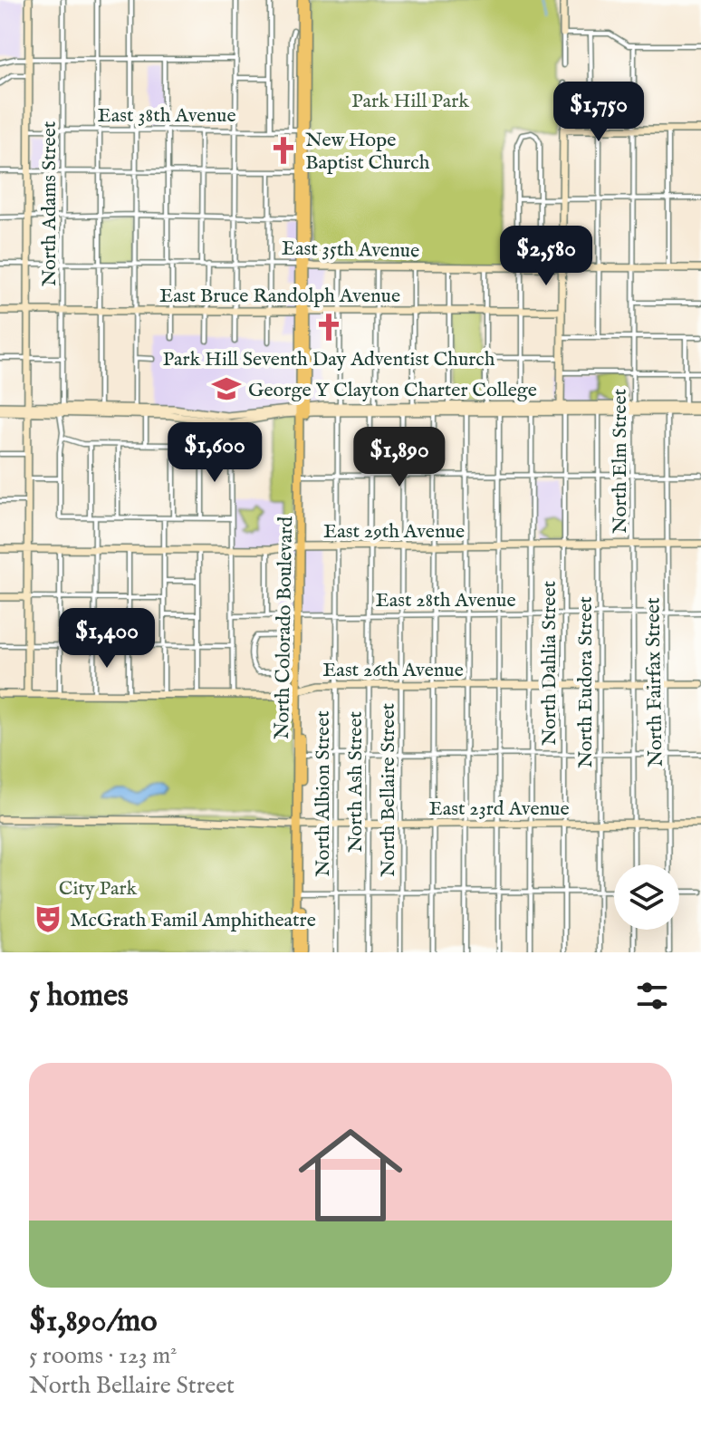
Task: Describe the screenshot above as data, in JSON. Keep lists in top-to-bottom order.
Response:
{
  "streets": {
    "main road": ["North Colorado Boulevard"],
    "street": [
      "East 38th Avenue",
      "North Adams Street",
      "East 35th Avenue",
      "East Bruce Randolph Avenue",
      "North Elm Street",
      "East 29th Avenue",
      "East 28th Avenue",
      "North Dahlia Street",
      "East 26th Avenue",
      "North Eudora Street",
      "North Fairfax Street",
      "North Ash Street",
      "North Bellaire Street",
      "North Albion Street",
      "East 23rd Avenue"
    ]
  },
  "crossings": [
    ["East 38th Avenue", "North Adams Street"],
    ["East 38th Avenue", "North Colorado Boulevard"],
    ["North Adams Street", "East 35th Avenue"],
    ["North Adams Street", "East Bruce Randolph Avenue"],
    ["East 35th Avenue", "North Elm Street"],
    ["East 35th Avenue", "North Colorado Boulevard"],
    ["East 35th Avenue", "North Dahlia Street"],
    ["East 35th Avenue", "North Albion Street"],
    ["East Bruce Randolph Avenue", "North Colorado Boulevard"],
    ["East Bruce Randolph Avenue", "North Dahlia Street"],
    ["East Bruce Randolph Avenue", "North Albion Street"],
    ["North Elm Street", "East 29th Avenue"],
    ["North Elm Street", "East 28th Avenue"],
    ["North Elm Street", "East 26th Avenue"],
    ["North Elm Street", "East 23rd Avenue"],
    ["East 29th Avenue", "North Colorado Boulevard"],
    ["East 29th Avenue", "North Dahlia Street"],
    ["East 29th Avenue", "North Eudora Street"],
    ["East 29th Avenue", "North Fairfax Street"],
    ["East 29th Avenue", "North Ash Street"],
    ["East 29th Avenue", "North Bellaire Street"],
    ["East 29th Avenue", "North Albion Street"],
    ["East 28th Avenue", "North Colorado Boulevard"],
    ["East 28th Avenue", "North Dahlia Street"],
    ["East 28th Avenue", "North Eudora Street"],
    ["East 28th Avenue", "North Fairfax Street"],
    ["East 28th Avenue", "North Ash Street"],
    ["East 28th Avenue", "North Bellaire Street"],
    ["East 28th Avenue", "North Albion Street"],
    ["North Colorado Boulevard", "East 26th Avenue"],
    ["North Colorado Boulevard", "East 23rd Avenue"],
    ["North Dahlia Street", "East 26th Avenue"],
    ["North Dahlia Street", "East 23rd Avenue"],
    ["East 26th Avenue", "North Eudora Street"],
    ["East 26th Avenue", "North Fairfax Street"],
    ["East 26th Avenue", "North Ash Street"],
    ["East 26th Avenue", "North Bellaire Street"],
    ["East 26th Avenue", "North Albion Street"],
    ["North Eudora Street", "East 23rd Avenue"],
    ["North Fairfax Street", "East 23rd Avenue"],
    ["North Ash Street", "East 23rd Avenue"],
    ["North Bellaire Street", "East 23rd Avenue"],
    ["North Albion Street", "East 23rd Avenue"]
  ],
  "parks": ["Park Hill Park", "City Park"],
  "places": {
    "church": ["New Hope Baptist Church", "Park Hill Seventh Day Adventist Church"],
    "school or university": ["George Y Clayton Charter College"],
    "theatre": ["McGrath Famil Amphitheatre"]
  },
  "page": {
    "price": [
      "$1,750",
      "$2,580",
      "$1,600",
      "$1,890",
      "$1,400"
    ],
    "heading": "5 homes",
    "list": [
      {
        "name": "$1,890/mo",
        "note": "5 rooms · 123 m² · North Bellaire Street"
      }
    ]
  }
}
